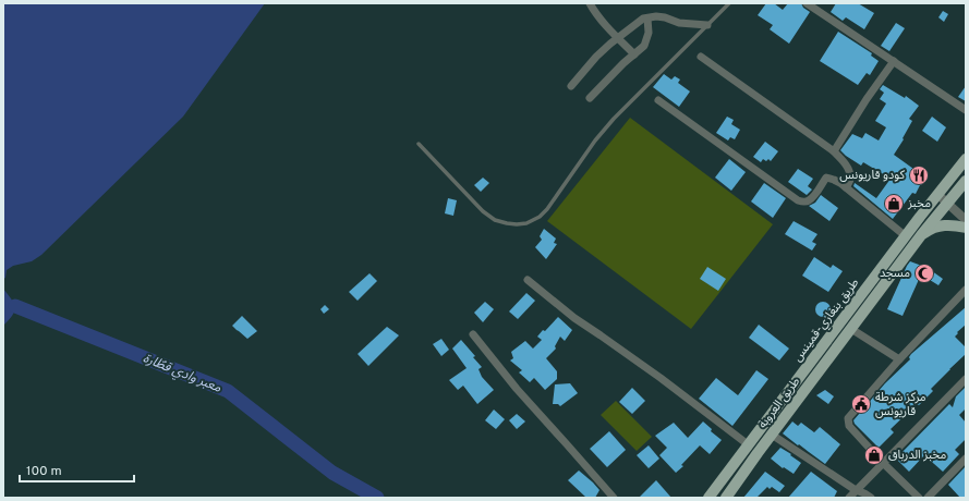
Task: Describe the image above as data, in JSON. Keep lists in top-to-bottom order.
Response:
{
  "streets": {
    "main road": ["طريق بنغازي-قمينس", "طريق العروبة"]
  },
  "water": ["معبر وادي قطّارة"],
  "places": {
    "restaurant": ["كودو قاريونس"],
    "shop": ["مخبز", "مخبز الدرباق"],
    "mosque": ["مسجد"],
    "public building": ["مركز شرطة قاريونس"]
  },
  "scale_bar": "100 m"
}
